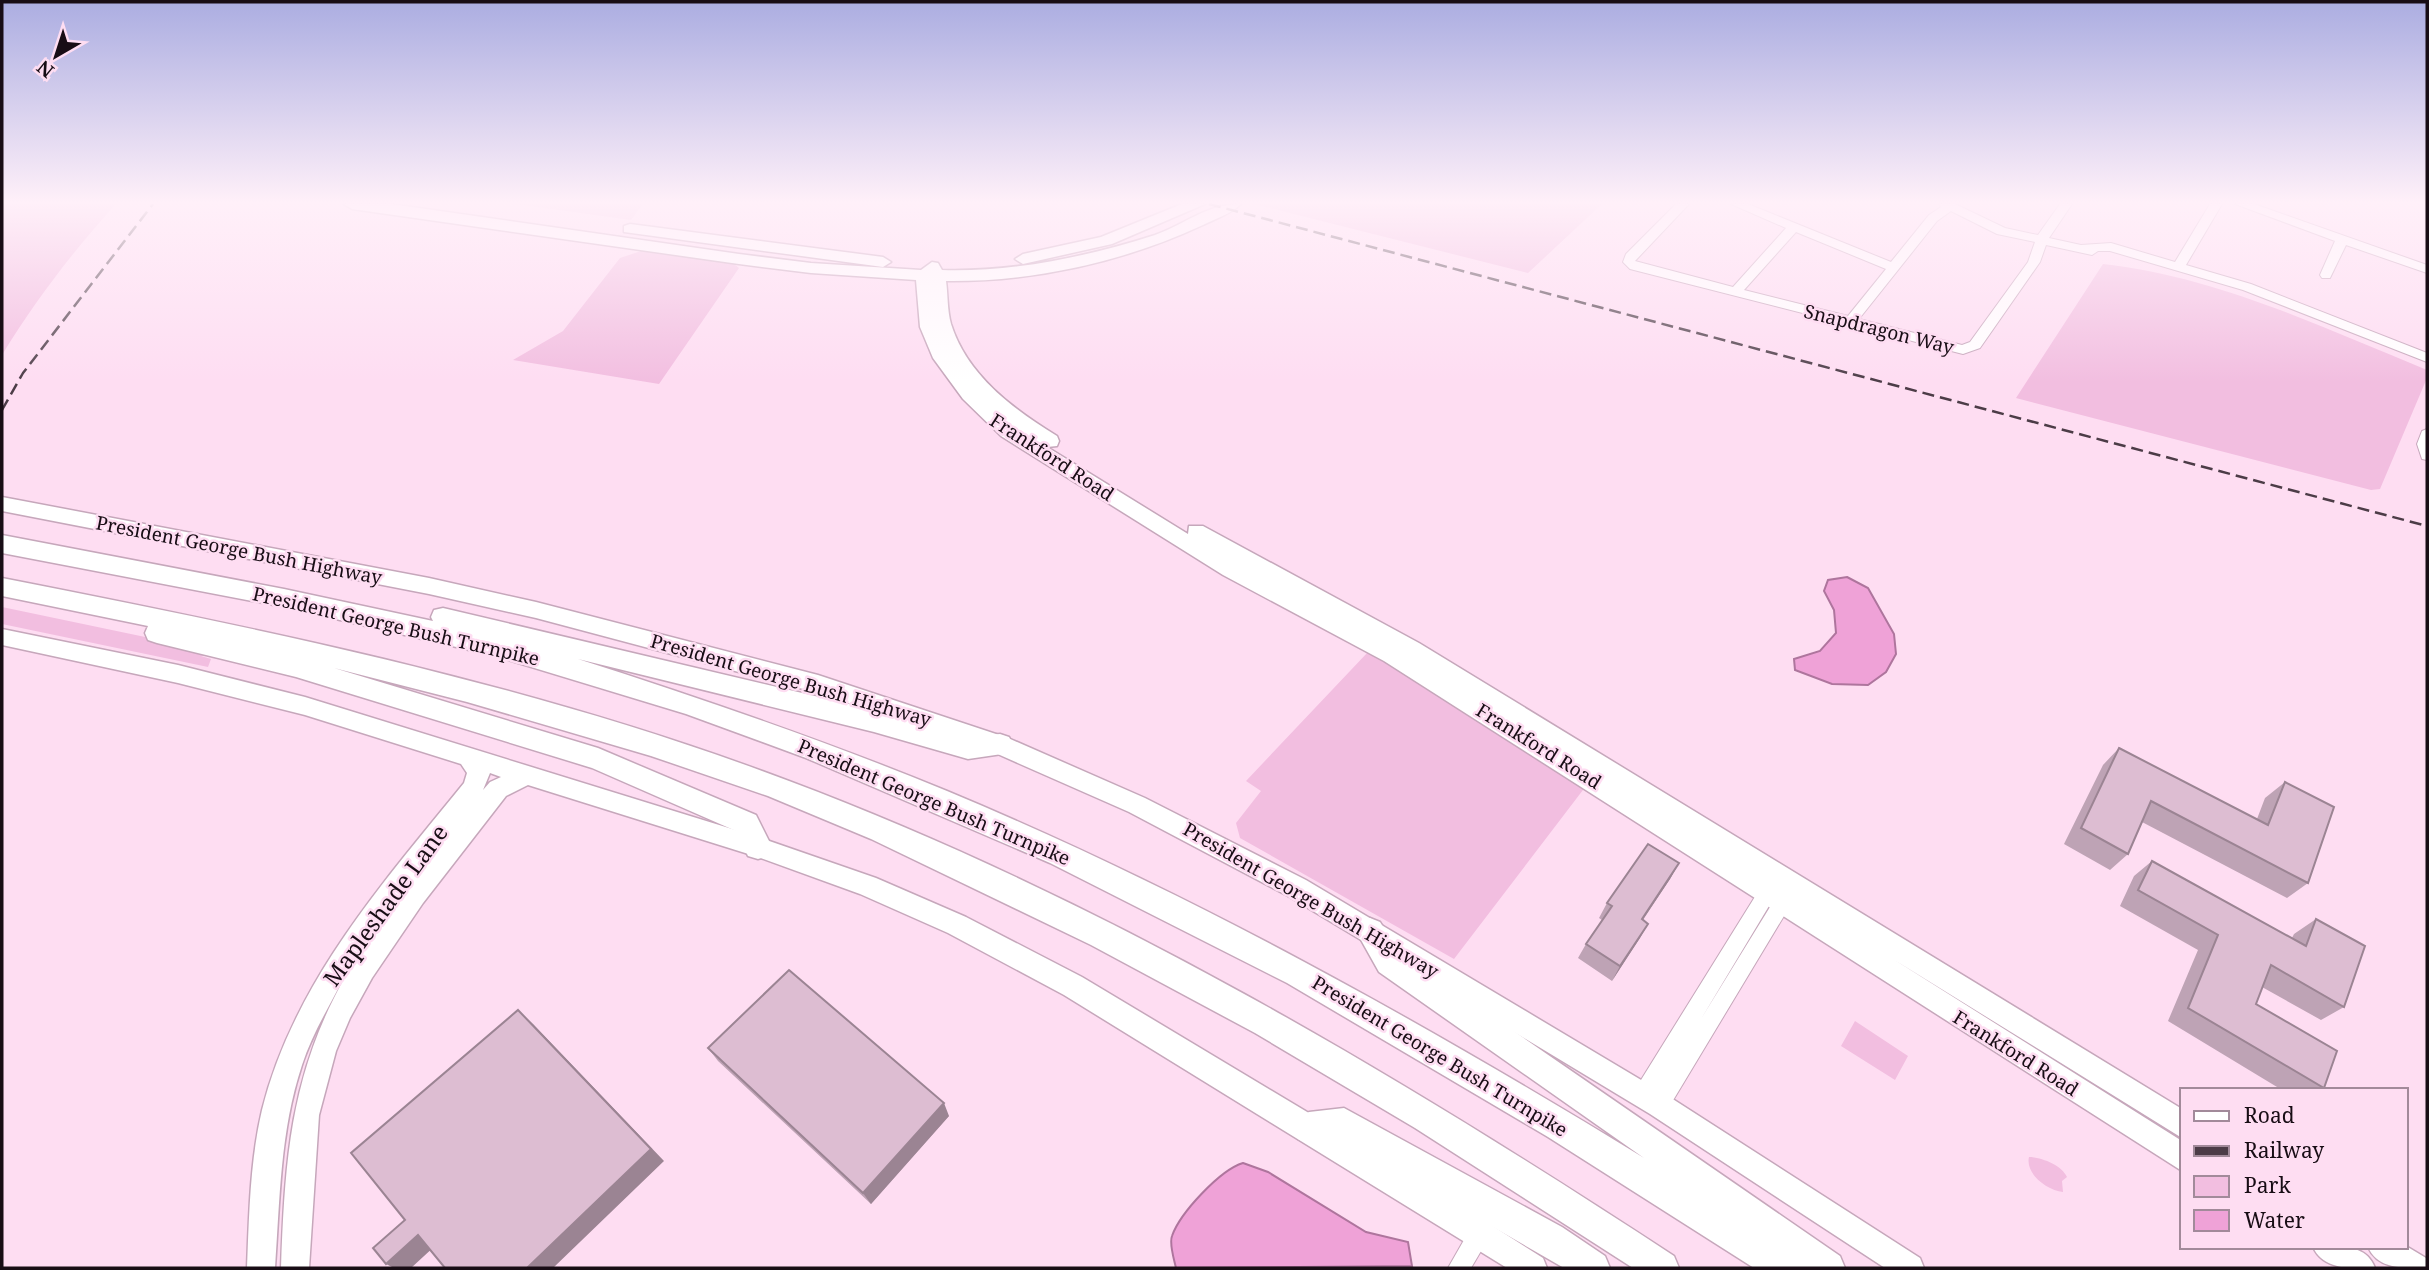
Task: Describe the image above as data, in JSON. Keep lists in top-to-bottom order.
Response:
{
  "streets": {
    "highway": ["President George Bush Turnpike"],
    "main road": ["Frankford Road", "President George Bush Highway", "Mapleshade Lane"],
    "street": ["Snapdragon Way"]
  },
  "legend": [
    "Road",
    "Railway",
    "Park",
    "Water"
  ],
  "north": "bottom left"
}
